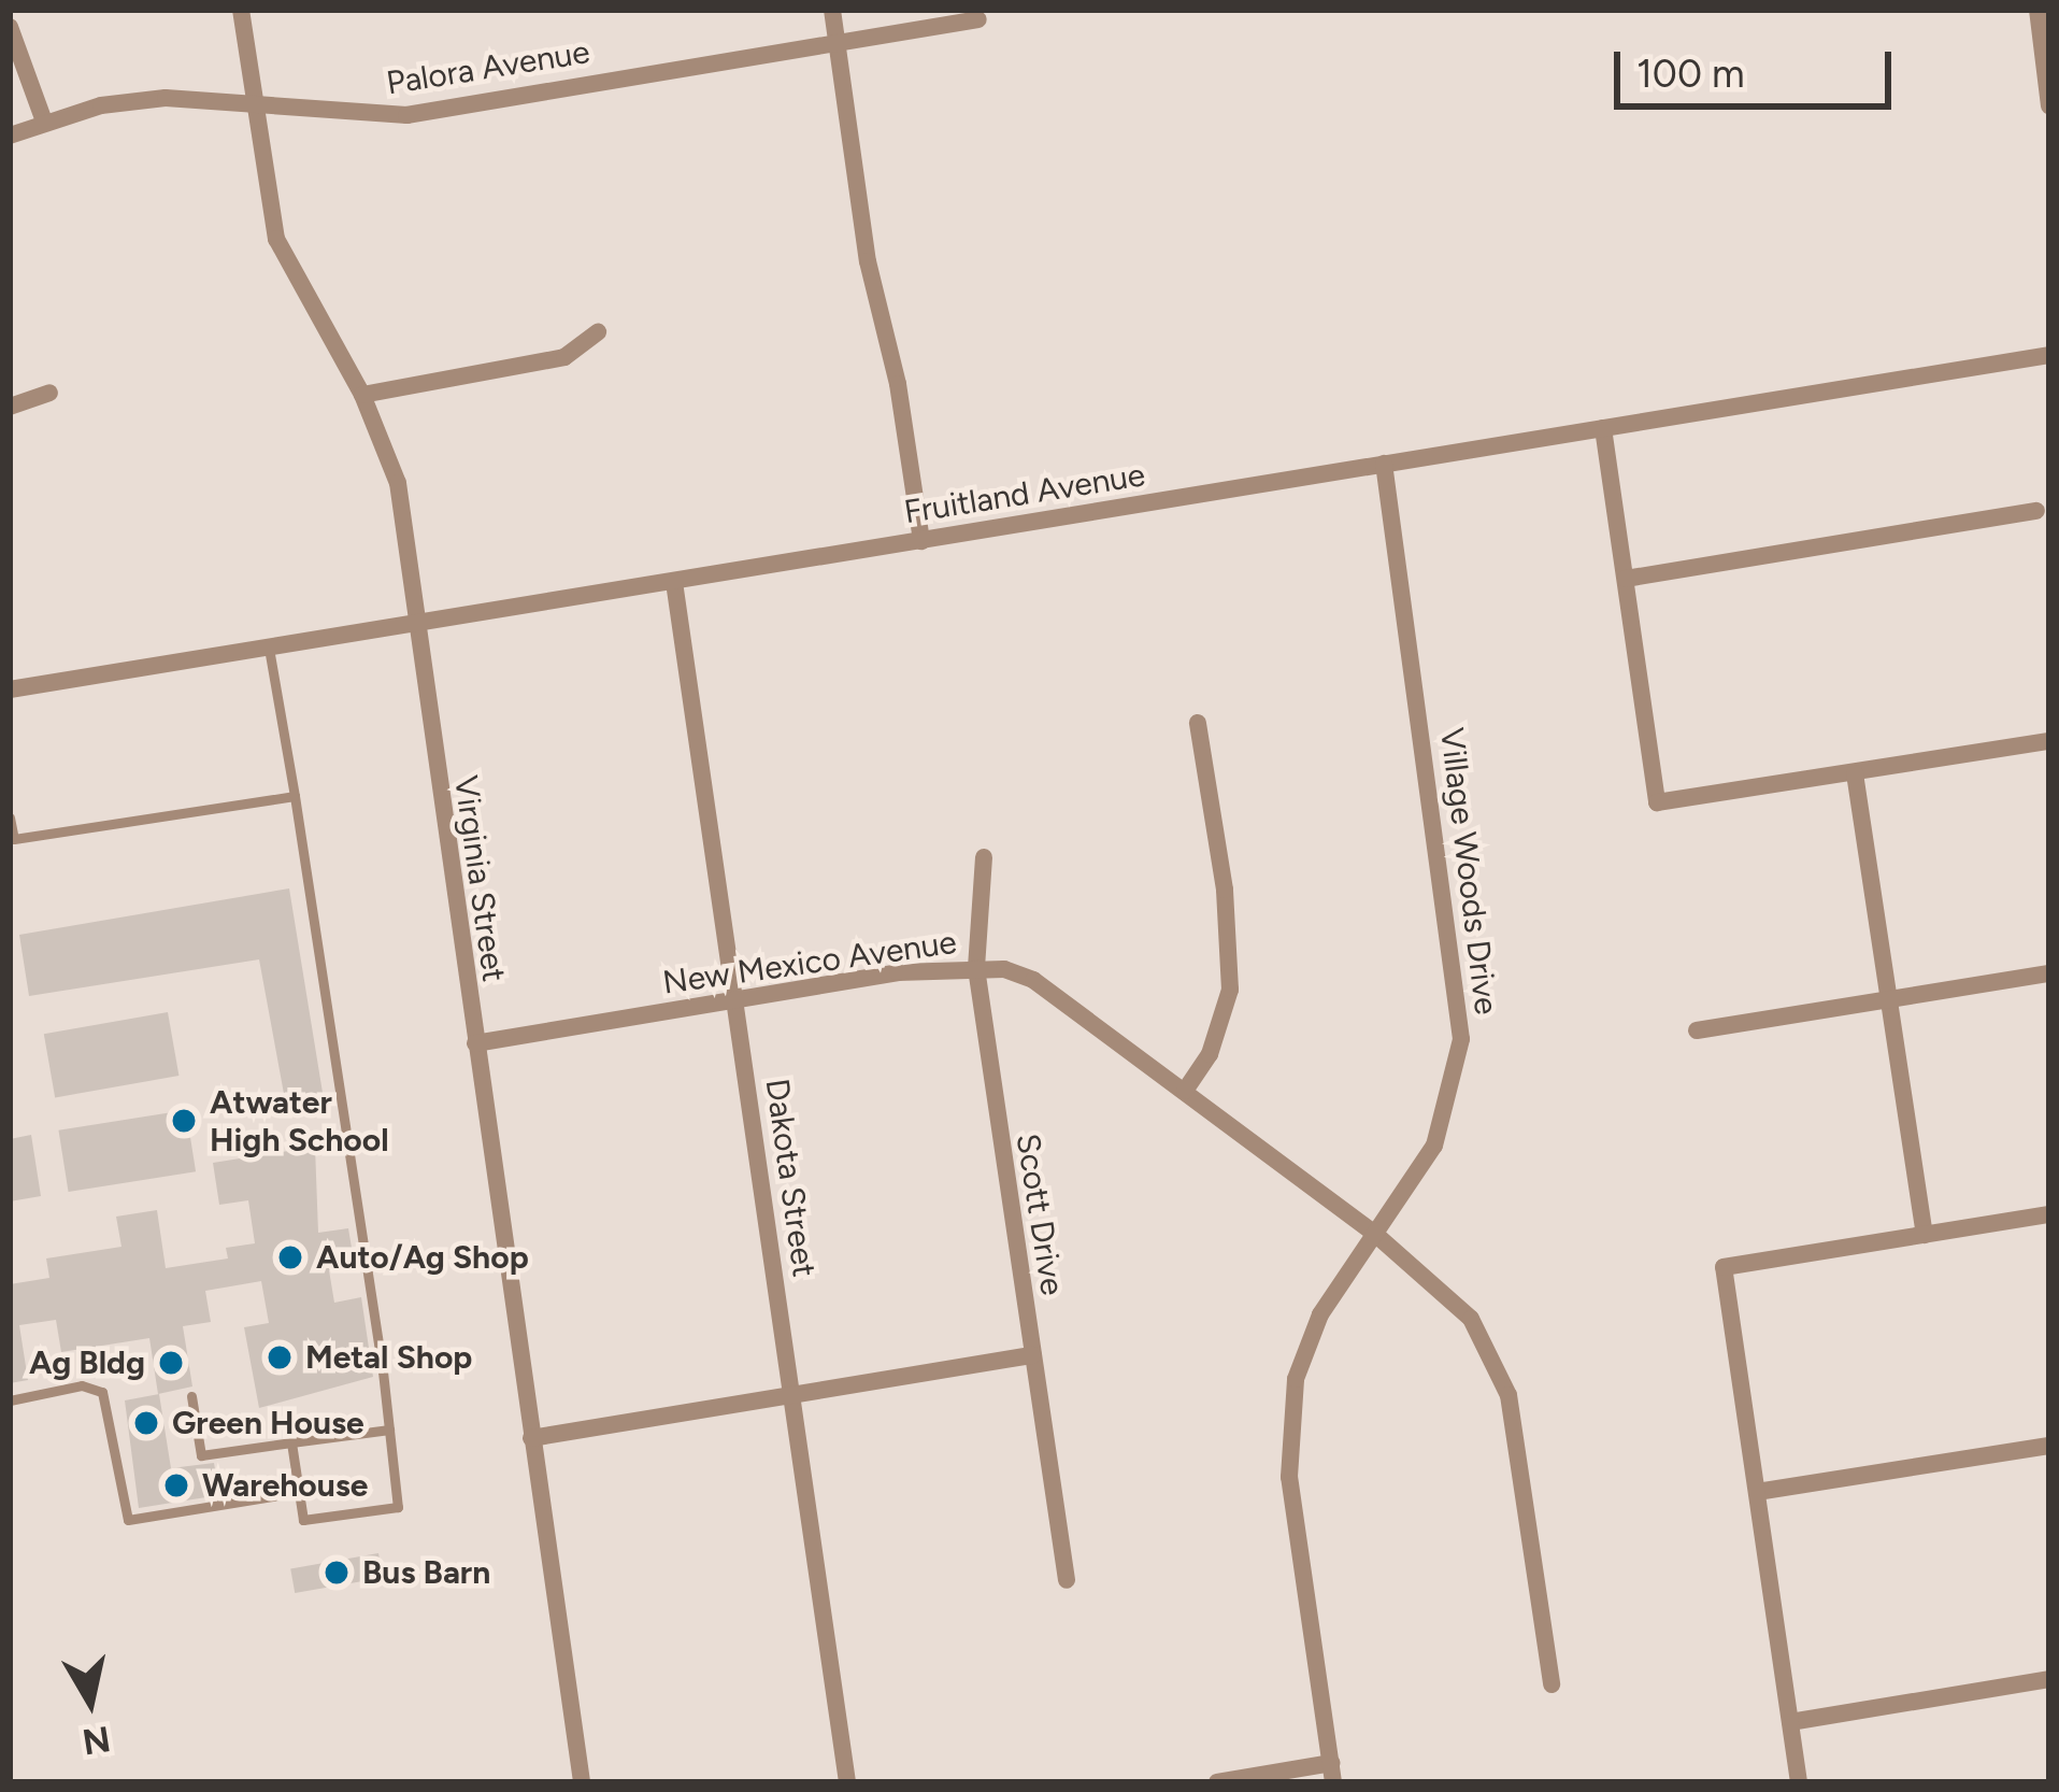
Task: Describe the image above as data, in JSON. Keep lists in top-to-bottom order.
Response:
{
  "streets": {
    "street": [
      "Palora Avenue",
      "Fruitland Avenue",
      "Village Woods Drive",
      "Virginia Street",
      "New Mexico Avenue",
      "Dakota Street",
      "Scott Drive"
    ]
  },
  "crossings": [
    ["Palora Avenue", "Virginia Street"],
    ["Fruitland Avenue", "Village Woods Drive"],
    ["Fruitland Avenue", "Virginia Street"],
    ["Fruitland Avenue", "Dakota Street"],
    ["Village Woods Drive", "New Mexico Avenue"],
    ["Virginia Street", "New Mexico Avenue"],
    ["New Mexico Avenue", "Dakota Street"],
    ["New Mexico Avenue", "Scott Drive"]
  ],
  "places": [
    "Atwater High School",
    "Auto/Ag Shop",
    "Metal Shop",
    "Ag Bldg",
    "Green House",
    "Warehouse",
    "Bus Barn"
  ],
  "scale_bar": "100 m",
  "north": "bottom"
}
